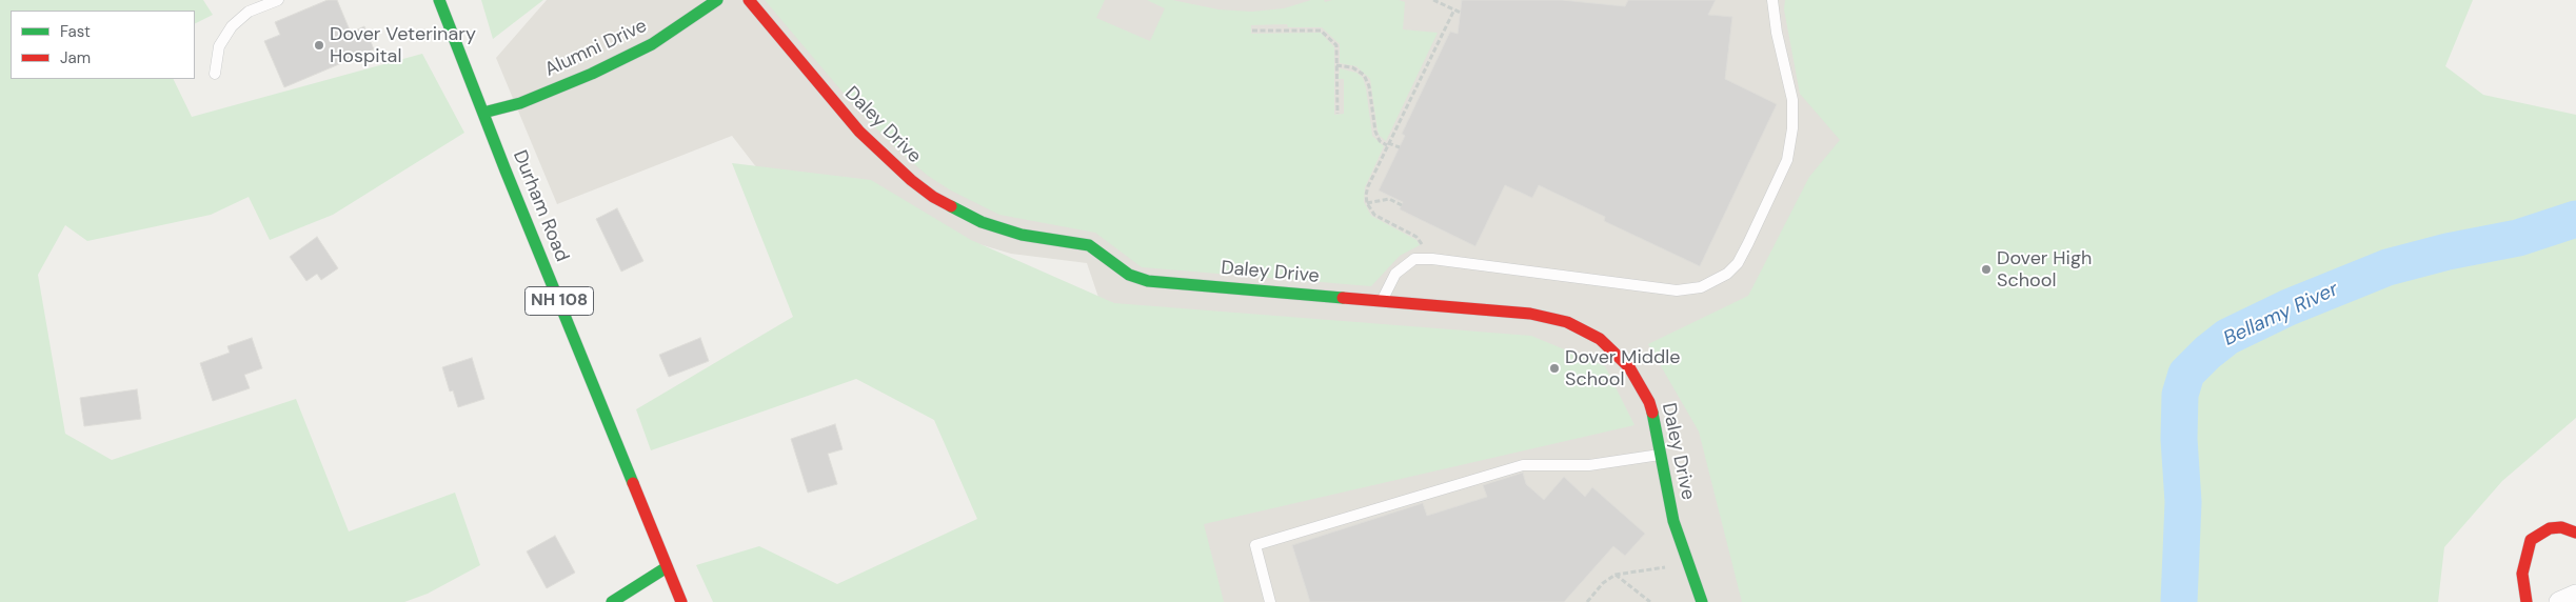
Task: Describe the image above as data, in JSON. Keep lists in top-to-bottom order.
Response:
{
  "streets": {
    "street": [
      "Alumni Drive",
      "Daley Drive",
      "Durham Road",
      "NH 108"
    ]
  },
  "crossings": [
    ["Alumni Drive", "Durham Road"]
  ],
  "water": ["Bellamy River"],
  "places": ["Dover Veterinary Hospital", "Dover High School", "Dover Middle School"],
  "legend": ["Fast", "Jam"]
}
